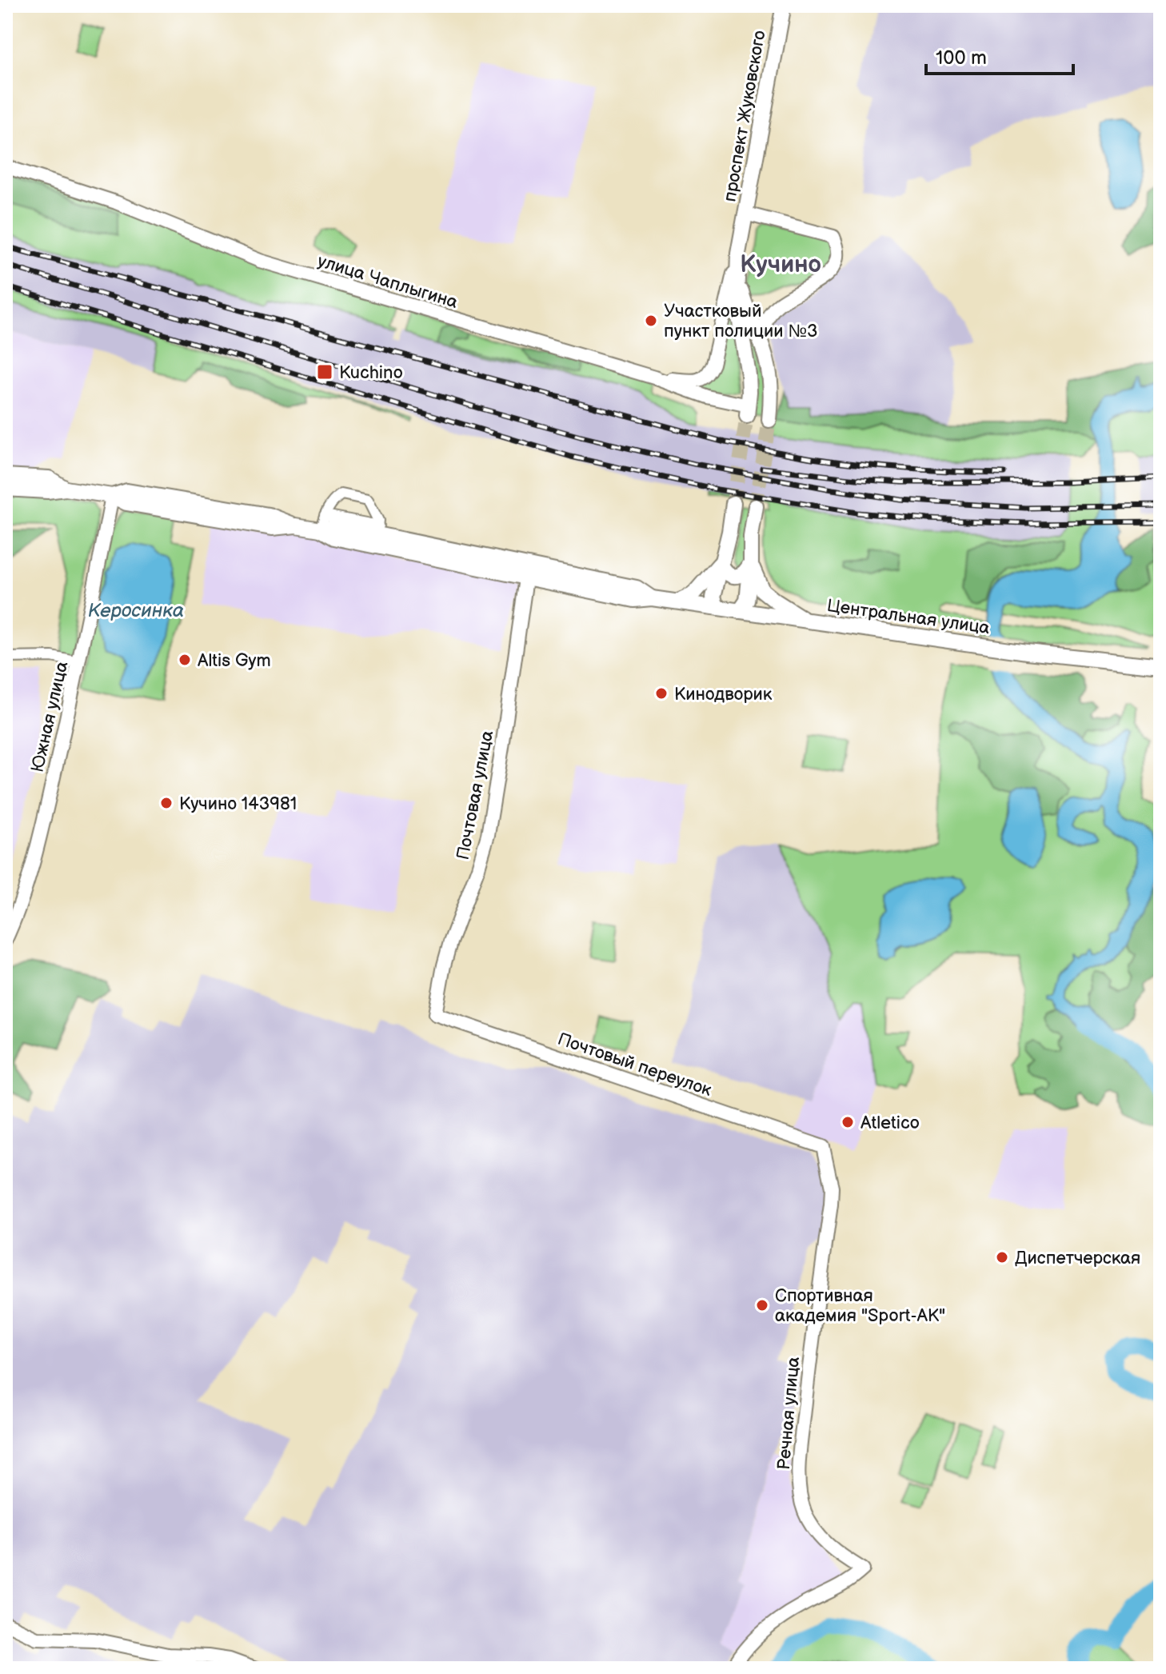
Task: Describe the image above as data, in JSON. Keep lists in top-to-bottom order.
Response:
{
  "streets": {
    "main road": ["проспект Жуковского", "Центральная улица"],
    "street": [
      "улица Чаплыгина",
      "Южная улица",
      "Почтовая улица",
      "Почтовый переулок",
      "Речная улица"
    ]
  },
  "crossings": [
    ["проспект Жуковского", "улица Чаплыгина"],
    ["Центральная улица", "Южная улица"],
    ["Центральная улица", "Почтовая улица"],
    ["Почтовая улица", "Почтовый переулок"],
    ["Почтовый переулок", "Речная улица"]
  ],
  "districts": ["Кучино"],
  "water": ["Керосинка"],
  "places": {
    "other": [
      "Участковый пункт полиции №3",
      "Altis Gym",
      "Кинодворик",
      "Кучино 143981",
      "Atletico",
      "Диспетчерская",
      "Спортивная академия \"Sport-AK\""
    ],
    "transit": ["Kuchino"]
  },
  "scale_bar": "100 m"
}
